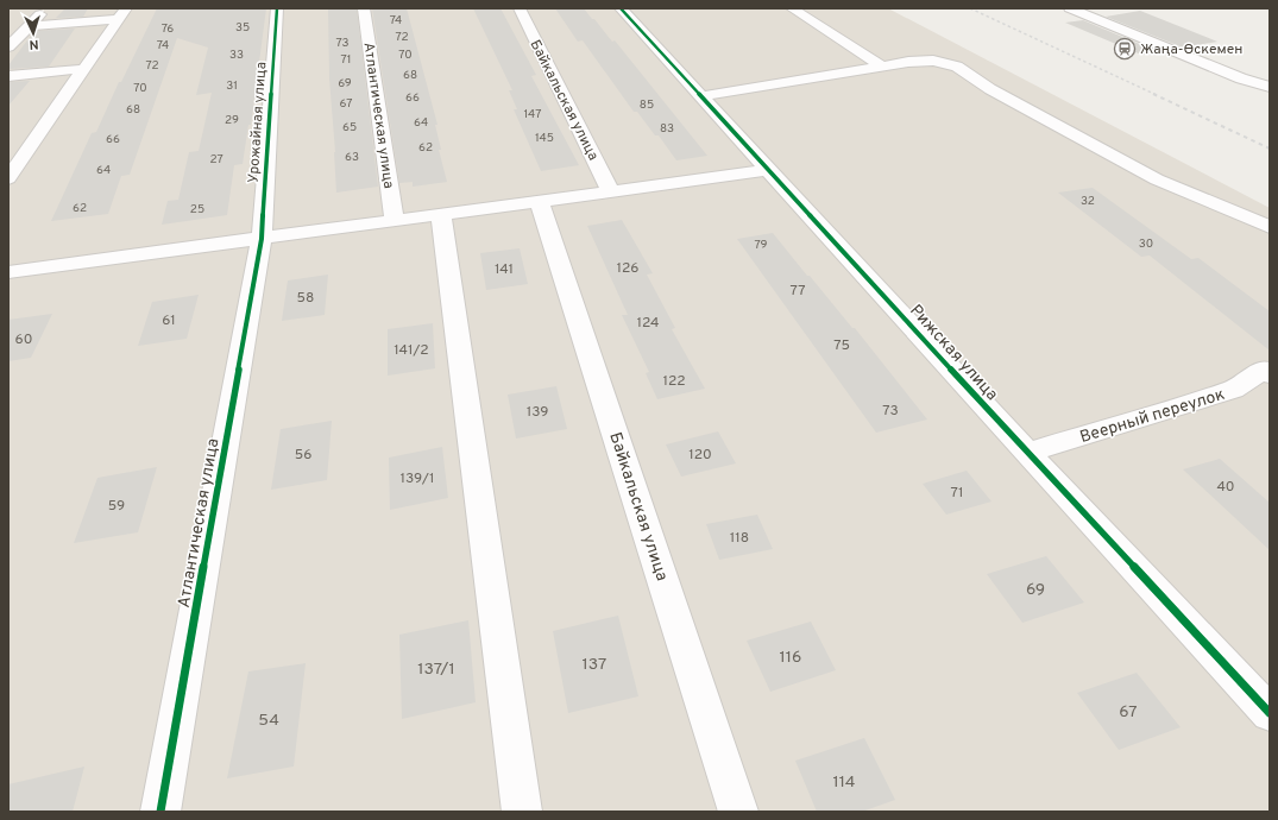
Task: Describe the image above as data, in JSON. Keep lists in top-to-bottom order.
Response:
{
  "streets": {
    "street": [
      "Байкальская улица",
      "Атлантическая улица",
      "Урожайная улица",
      "Рижская улица",
      "Веерный переулок"
    ]
  },
  "crossings": [
    ["Атлантическая улица", "Урожайная улица"],
    ["Рижская улица", "Веерный переулок"]
  ],
  "places": {
    "station": ["Жаңа-Өскемен"]
  },
  "house_numbers": [
    "74",
    "35",
    "76",
    "72",
    "73",
    "74",
    "33",
    "70",
    "71",
    "72",
    "68",
    "69",
    "31",
    "70",
    "66",
    "67",
    "85",
    "68",
    "147",
    "29",
    "64",
    "65",
    "83",
    "145",
    "66",
    "62",
    "63",
    "27",
    "64",
    "32",
    "62",
    "25",
    "30",
    "79",
    "126",
    "141",
    "77",
    "58",
    "61",
    "124",
    "60",
    "75",
    "141/2",
    "122",
    "73",
    "139",
    "56",
    "120",
    "139/1",
    "40",
    "71",
    "59",
    "118",
    "69",
    "116",
    "137",
    "137/1",
    "67",
    "54",
    "114"
  ],
  "north": "bottom"
}
